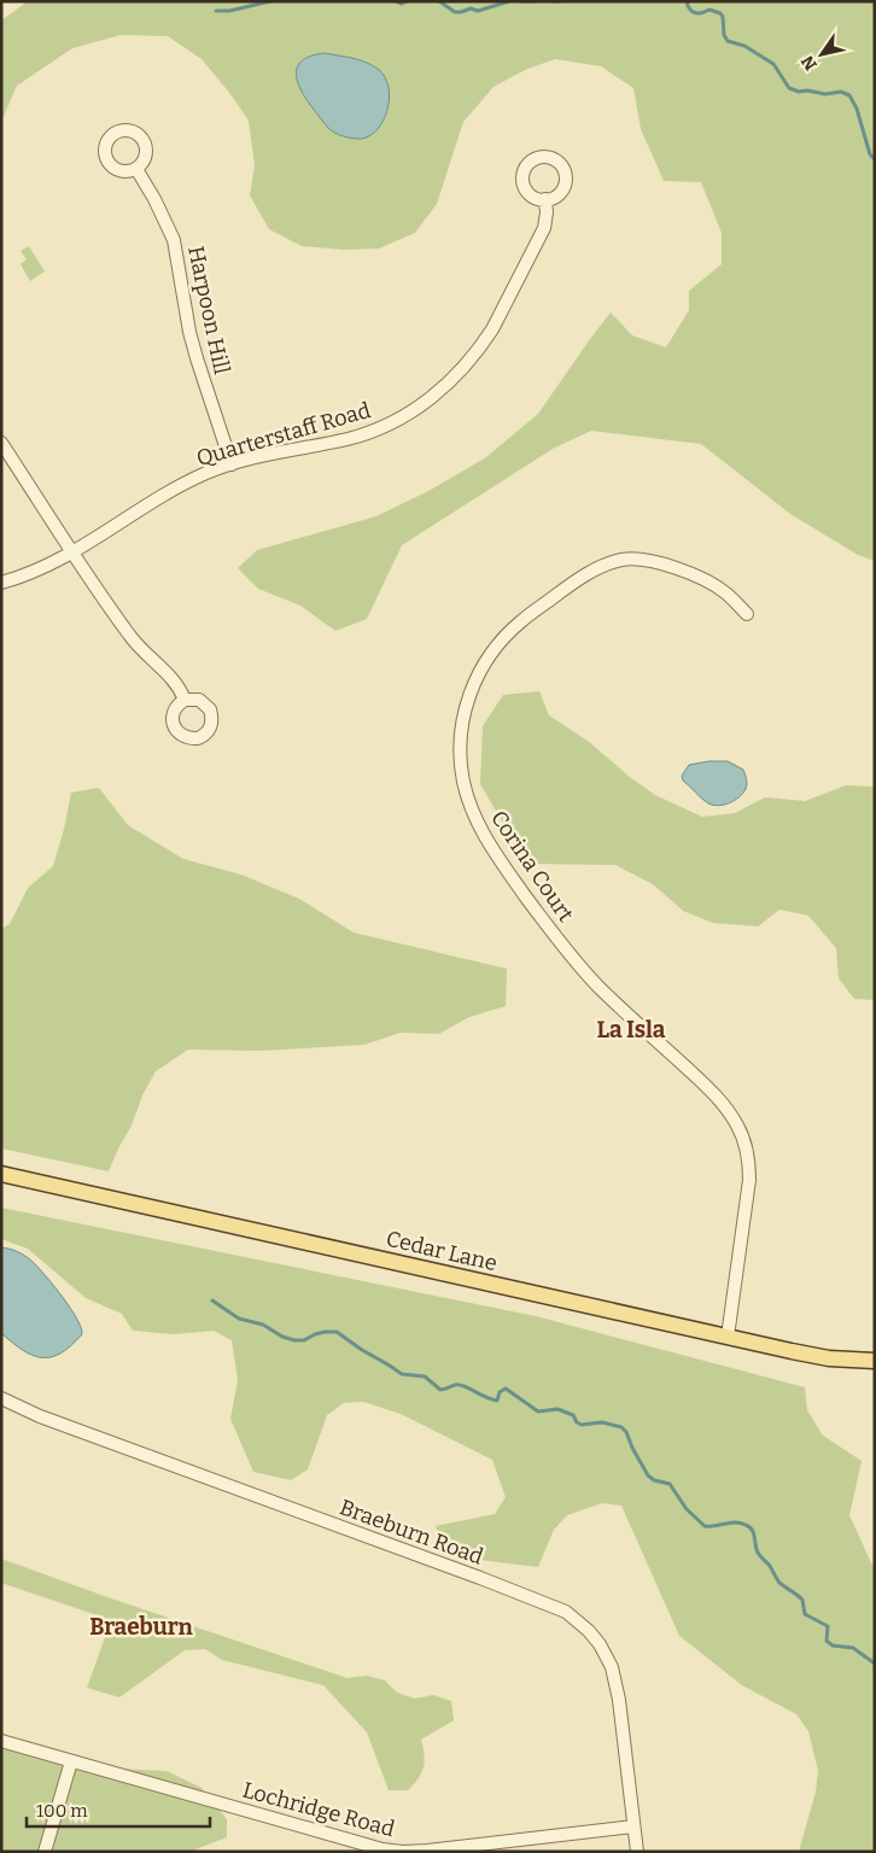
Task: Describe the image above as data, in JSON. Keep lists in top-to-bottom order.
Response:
{
  "streets": {
    "main road": ["Cedar Lane"],
    "street": [
      "Harpoon Hill",
      "Quarterstaff Road",
      "Corina Court",
      "Braeburn Road",
      "Lochridge Road"
    ]
  },
  "crossings": [
    ["Harpoon Hill", "Quarterstaff Road"],
    ["Corina Court", "Cedar Lane"],
    ["Braeburn Road", "Lochridge Road"]
  ],
  "districts": ["La Isla", "Braeburn"],
  "scale_bar": "100 m",
  "north": "bottom left"
}
